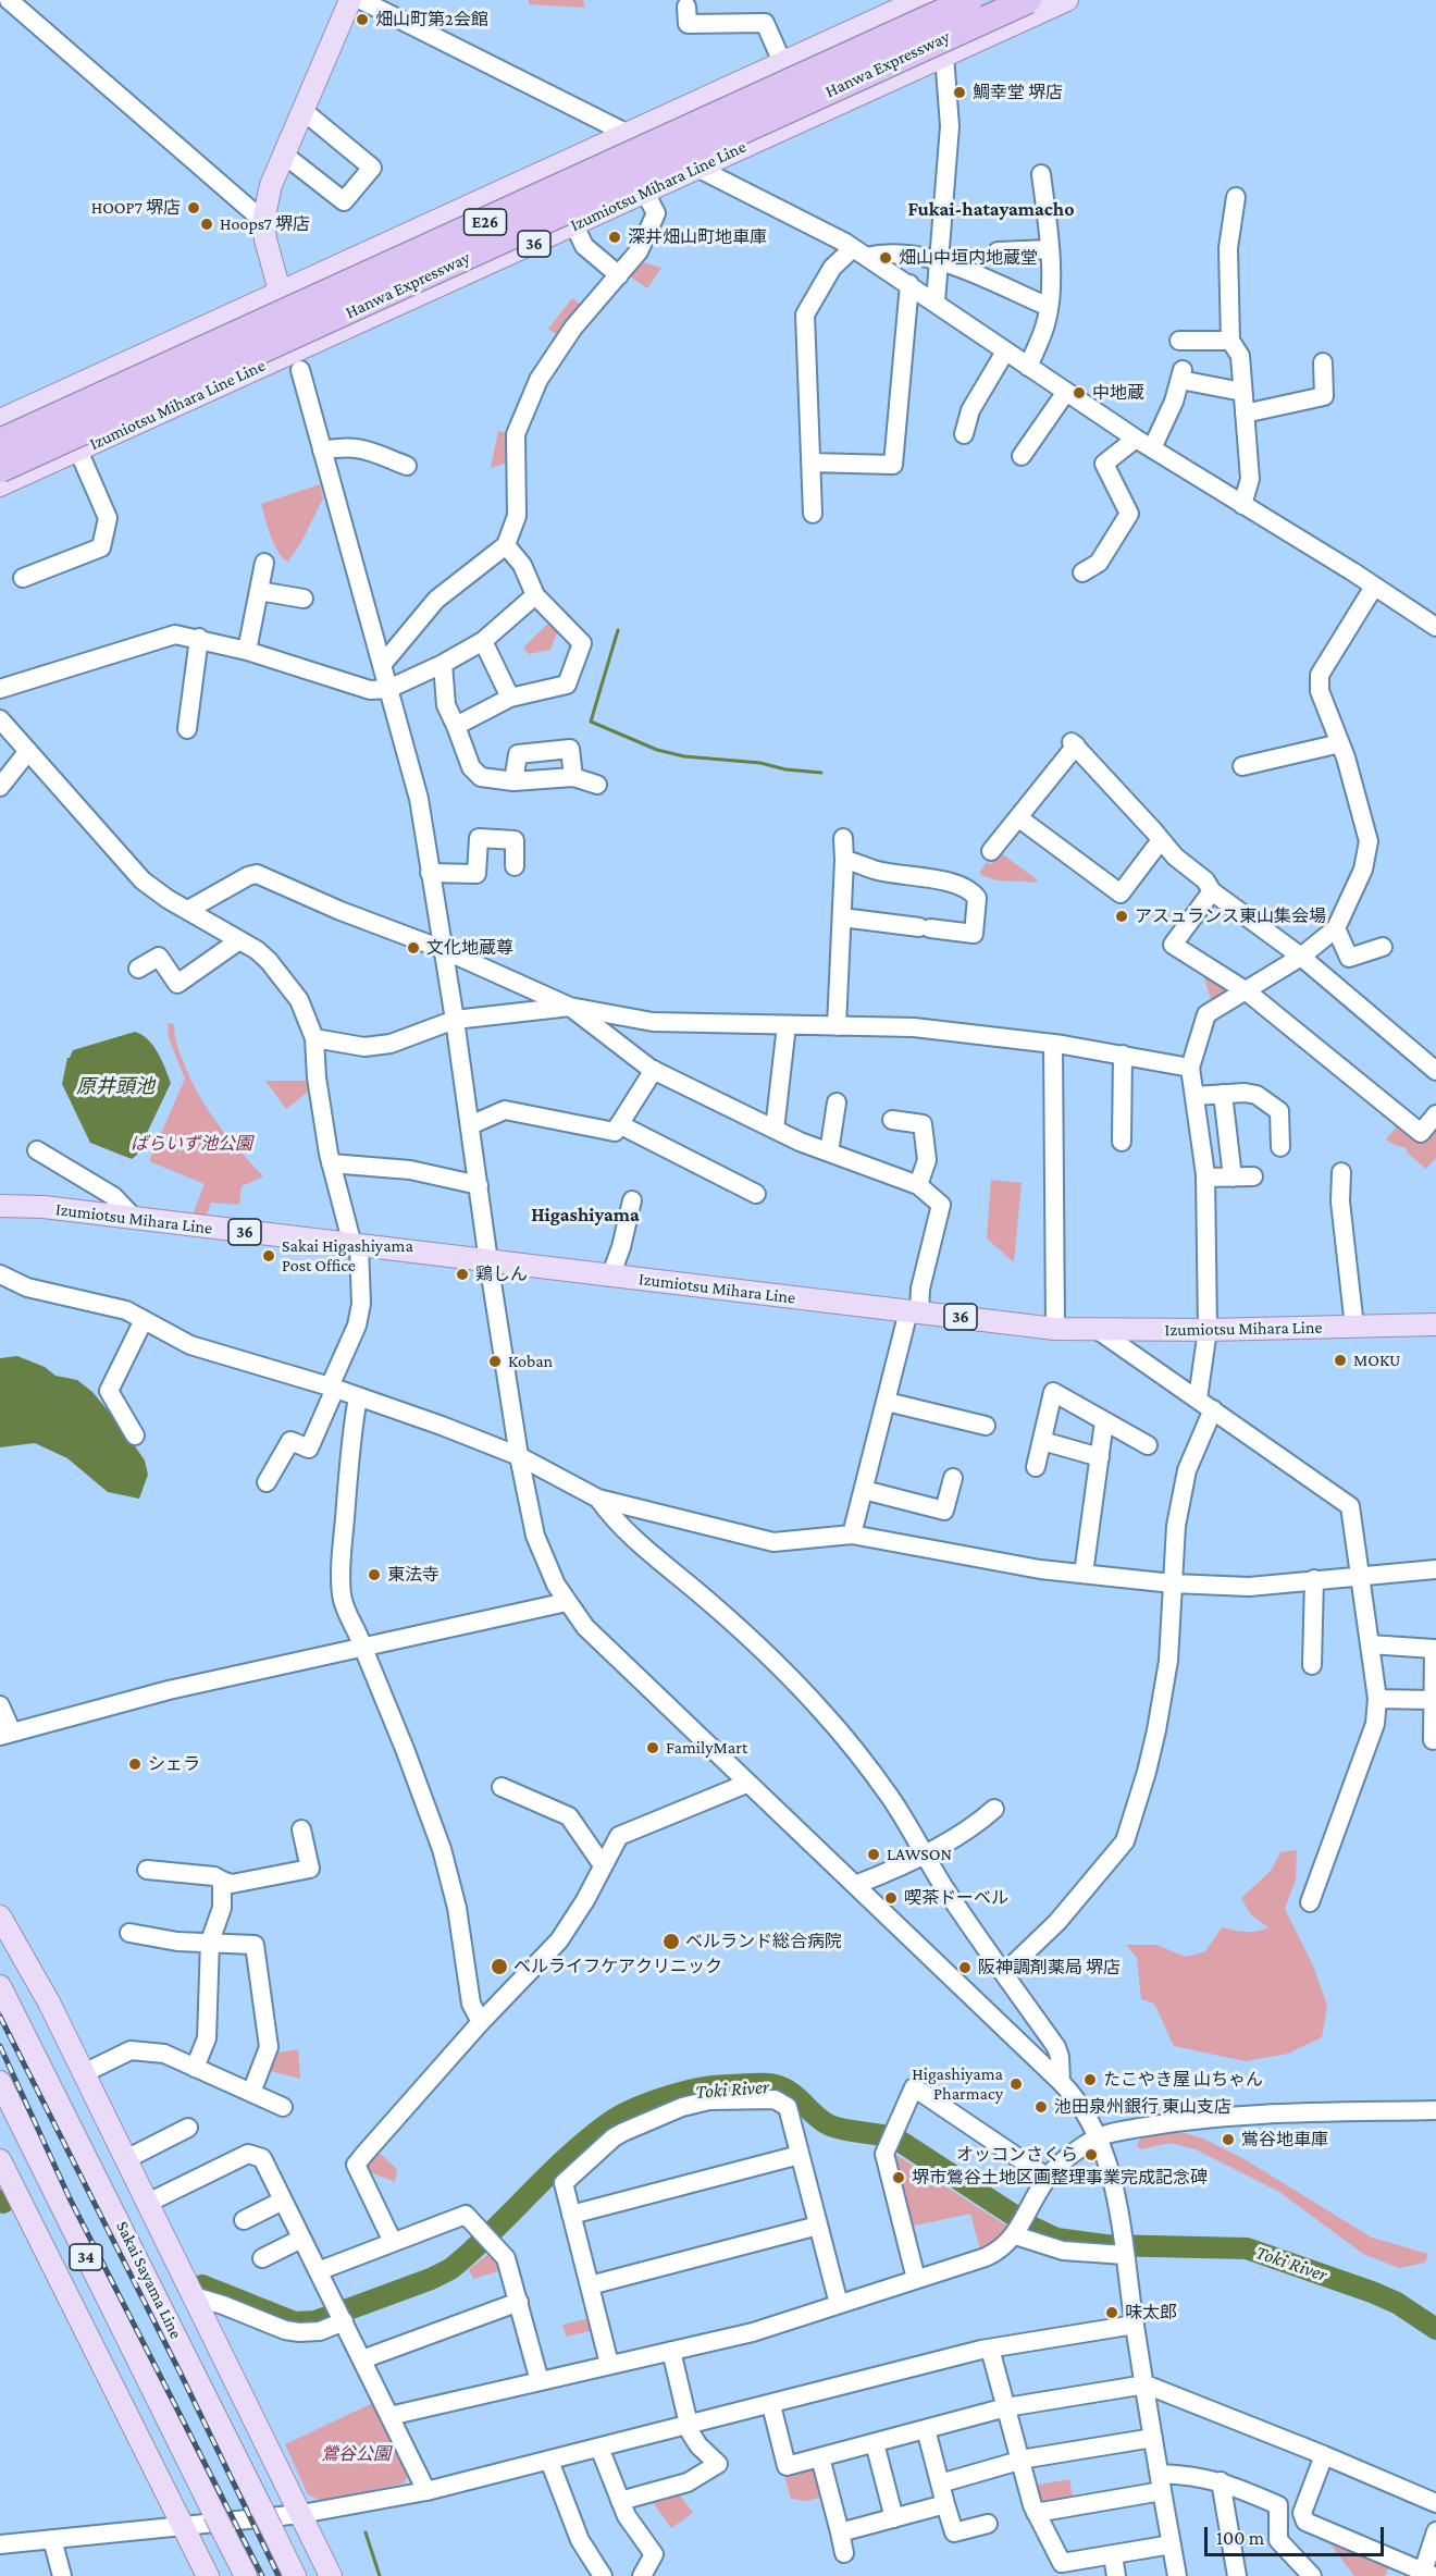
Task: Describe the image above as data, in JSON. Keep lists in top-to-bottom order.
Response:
{
  "streets": {
    "highway": ["Hanwa Expressway", "E26"],
    "main road": [
      "Izumiotsu Mihara Line Line",
      "36",
      "Izumiotsu Mihara Line",
      "34",
      "Sakai Sayama Line"
    ]
  },
  "districts": ["Fukai-hatayamacho", "Higashiyama"],
  "water": ["原井頭池", "Toki River"],
  "parks": ["ばらいず池公園", "鶯谷公園"],
  "places": [
    "畑山町第2会館",
    "鯛幸堂 堺店",
    "HOOP7 堺店",
    "Hoops7 堺店",
    "深井畑山町地車庫",
    "畑山中垣内地蔵堂",
    "中地蔵",
    "アスュランス東山集会場",
    "文化地蔵尊",
    "Sakai Higashiyama Post Office",
    "鶏しん",
    "MOKU",
    "Koban",
    "東法寺",
    "FamilyMart",
    "シェラ",
    "LAWSON",
    "喫茶ドーベル",
    "ベルランド総合病院",
    "ベルライフケアクリニック",
    "阪神調剤薬局 堺店",
    "たこやき屋 山ちゃん",
    "Higashiyama Pharmacy",
    "池田泉州銀行 東山支店",
    "鴬谷地車庫",
    "オッコンさくら",
    "堺市鶯谷土地区画整理事業完成記念碑",
    "味太郎"
  ],
  "scale_bar": "100 m"
}
